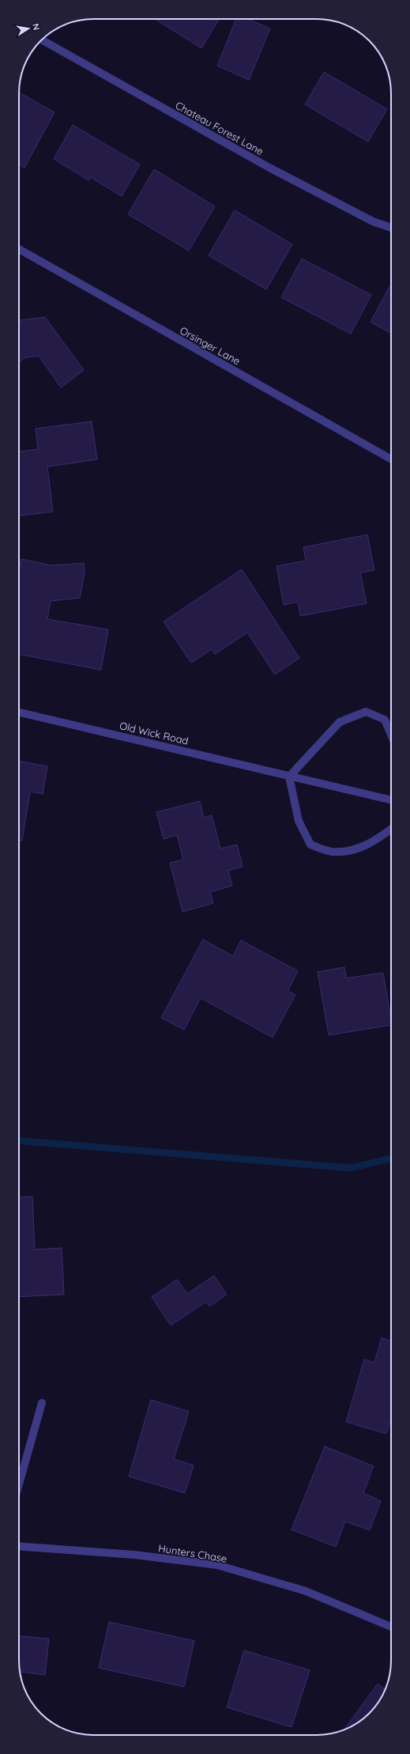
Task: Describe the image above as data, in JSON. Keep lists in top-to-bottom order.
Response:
{
  "streets": {
    "street": [
      "Chateau Forest Lane",
      "Orsinger Lane",
      "Old Wick Road",
      "Hunters Chase"
    ]
  },
  "north": "right"
}
